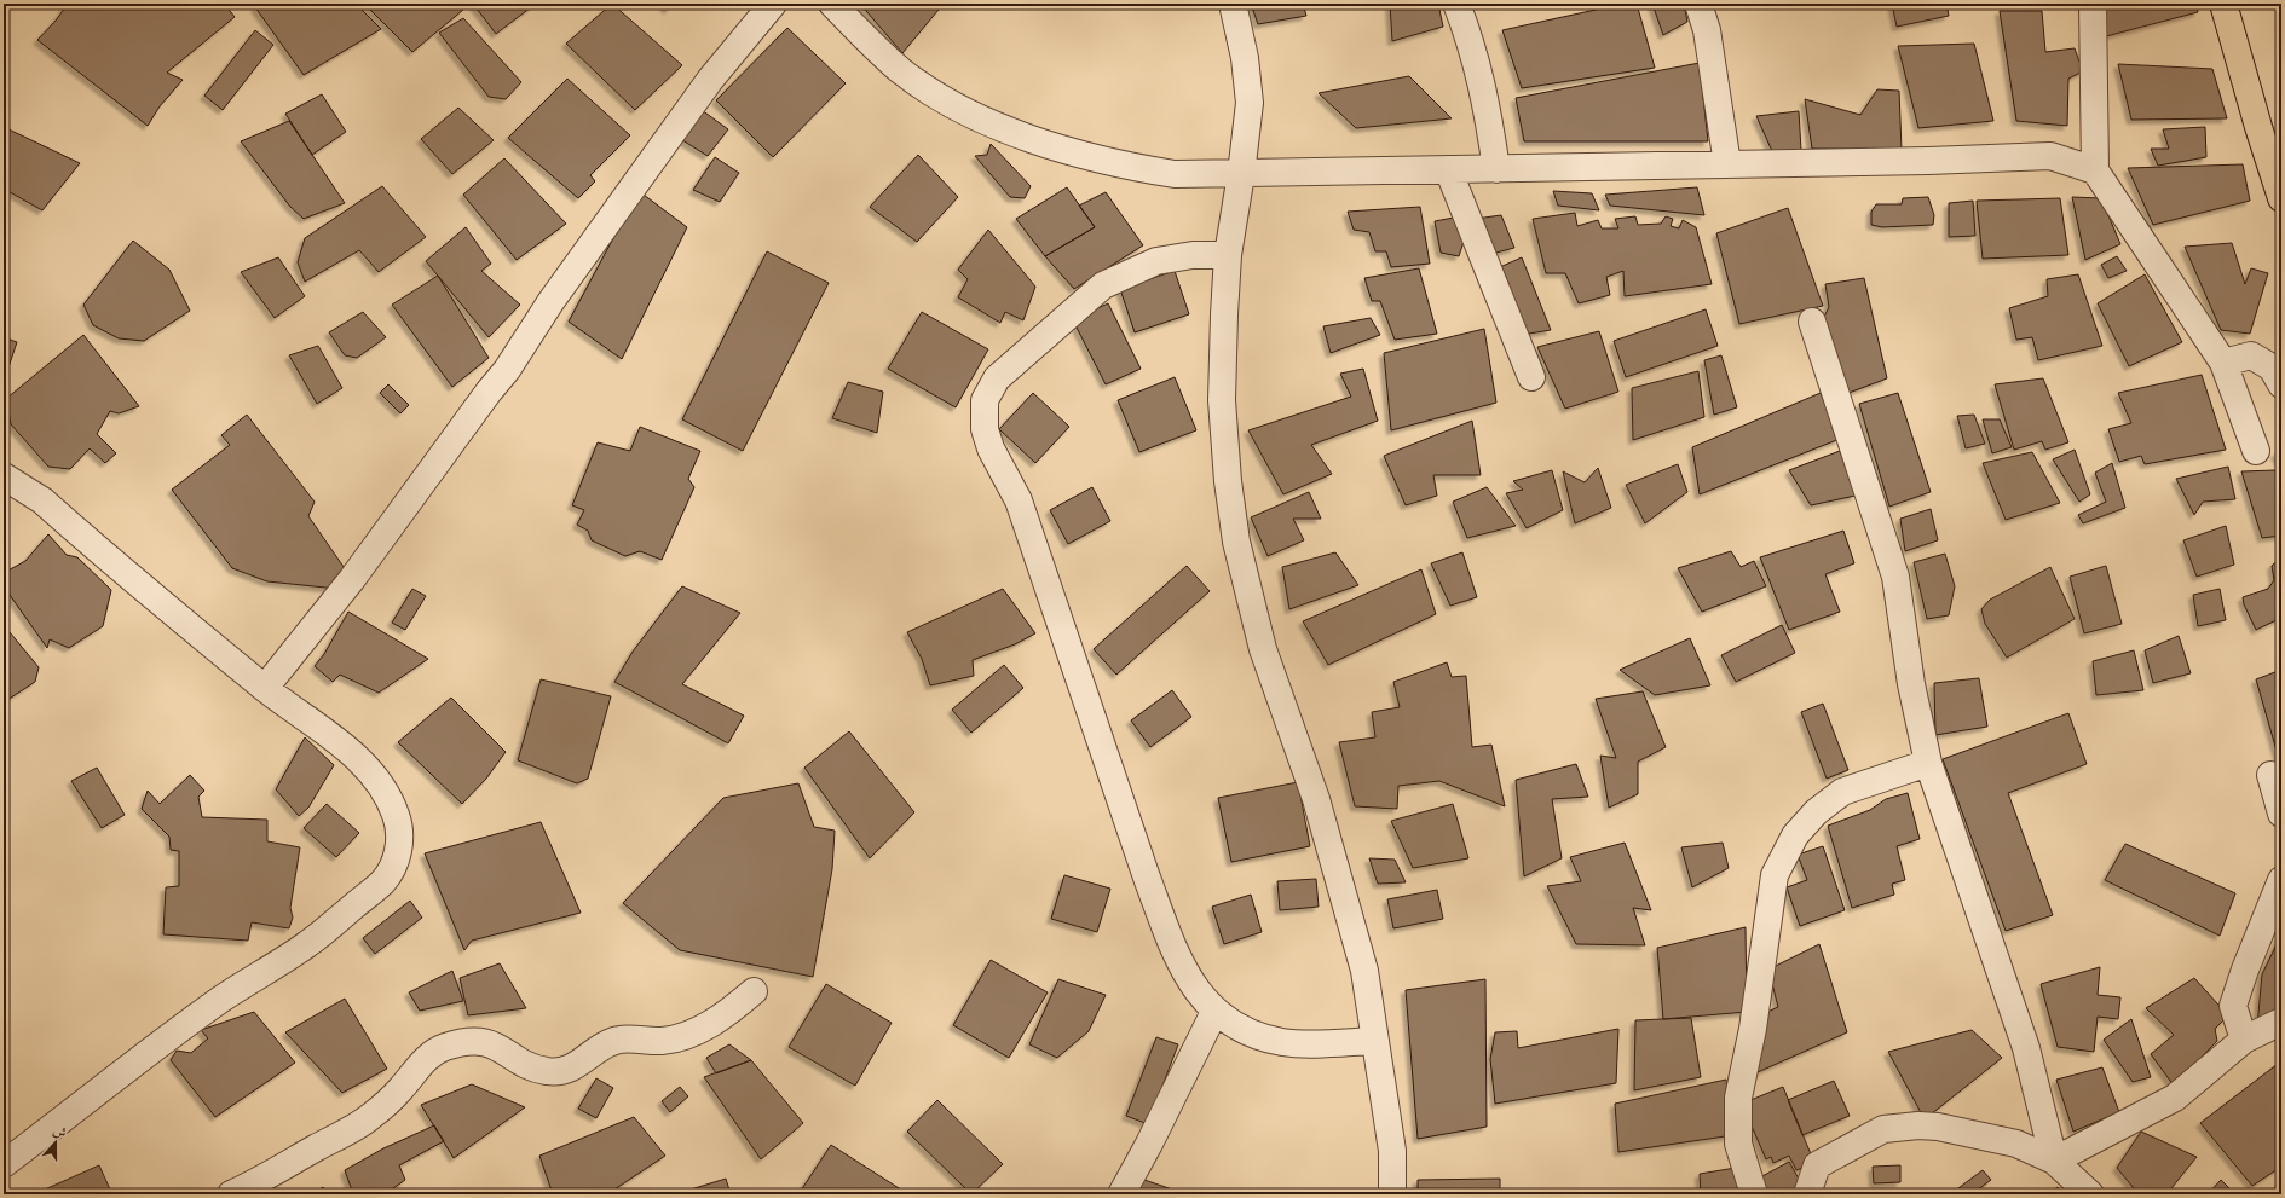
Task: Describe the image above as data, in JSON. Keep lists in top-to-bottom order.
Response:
{
  "north": "top"
}
